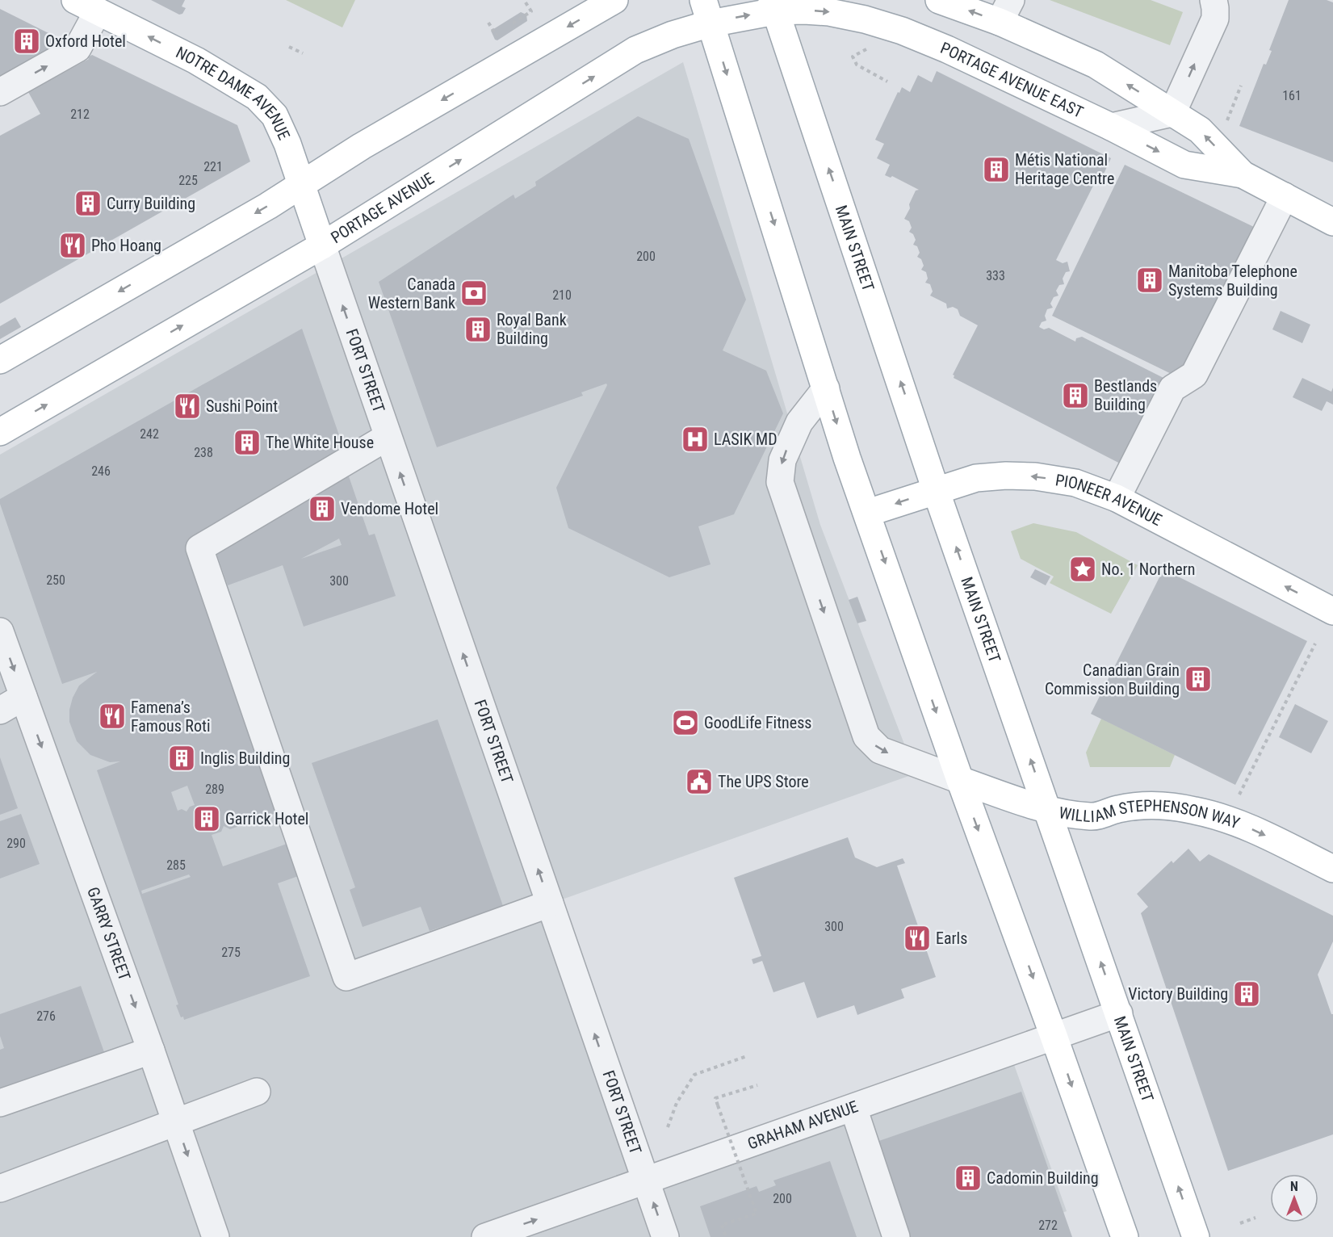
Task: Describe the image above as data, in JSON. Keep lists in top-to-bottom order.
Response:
{
  "streets": {
    "main road": [
      "PORTAGE AVENUE EAST",
      "NOTRE DAME AVENUE",
      "PORTAGE AVENUE",
      "MAIN STREET",
      "PIONEER AVENUE",
      "WILLIAM STEPHENSON WAY"
    ],
    "street": ["FORT STREET", "GARRY STREET", "GRAHAM AVENUE"]
  },
  "crossings": [
    ["PORTAGE AVENUE EAST", "PORTAGE AVENUE"],
    ["PORTAGE AVENUE EAST", "MAIN STREET"],
    ["NOTRE DAME AVENUE", "PORTAGE AVENUE"],
    ["NOTRE DAME AVENUE", "FORT STREET"],
    ["PORTAGE AVENUE", "MAIN STREET"],
    ["PORTAGE AVENUE", "FORT STREET"],
    ["MAIN STREET", "PIONEER AVENUE"],
    ["MAIN STREET", "WILLIAM STEPHENSON WAY"],
    ["MAIN STREET", "GRAHAM AVENUE"],
    ["FORT STREET", "GRAHAM AVENUE"]
  ],
  "one_way": [
    "NOTRE DAME AVENUE",
    "FORT STREET",
    "PIONEER AVENUE",
    "GARRY STREET"
  ],
  "places": {
    "building": [
      "Oxford Hotel",
      "Métis National Heritage Centre",
      "Curry Building",
      "Manitoba Telephone Systems Building",
      "Royal Bank Building",
      "Bestlands Building",
      "The White House",
      "Vendome Hotel",
      "Canadian Grain Commission Building",
      "Inglis Building",
      "Garrick Hotel",
      "Victory Building",
      "Cadomin Building"
    ],
    "restaurant": [
      "Pho Hoang",
      "Sushi Point",
      "Famena’s Famous Roti",
      "Earls"
    ],
    "bank": ["Canada Western Bank"],
    "hospital": ["LASIK MD"],
    "place": ["No. 1 Northern"],
    "sports": ["GoodLife Fitness"],
    "public building": ["The UPS Store"]
  },
  "house_numbers": [
    "161",
    "212",
    "221",
    "225",
    "200",
    "333",
    "210",
    "242",
    "238",
    "246",
    "250",
    "300",
    "289",
    "290",
    "285",
    "300",
    "275",
    "276",
    "200",
    "272"
  ],
  "north": "top"
}
